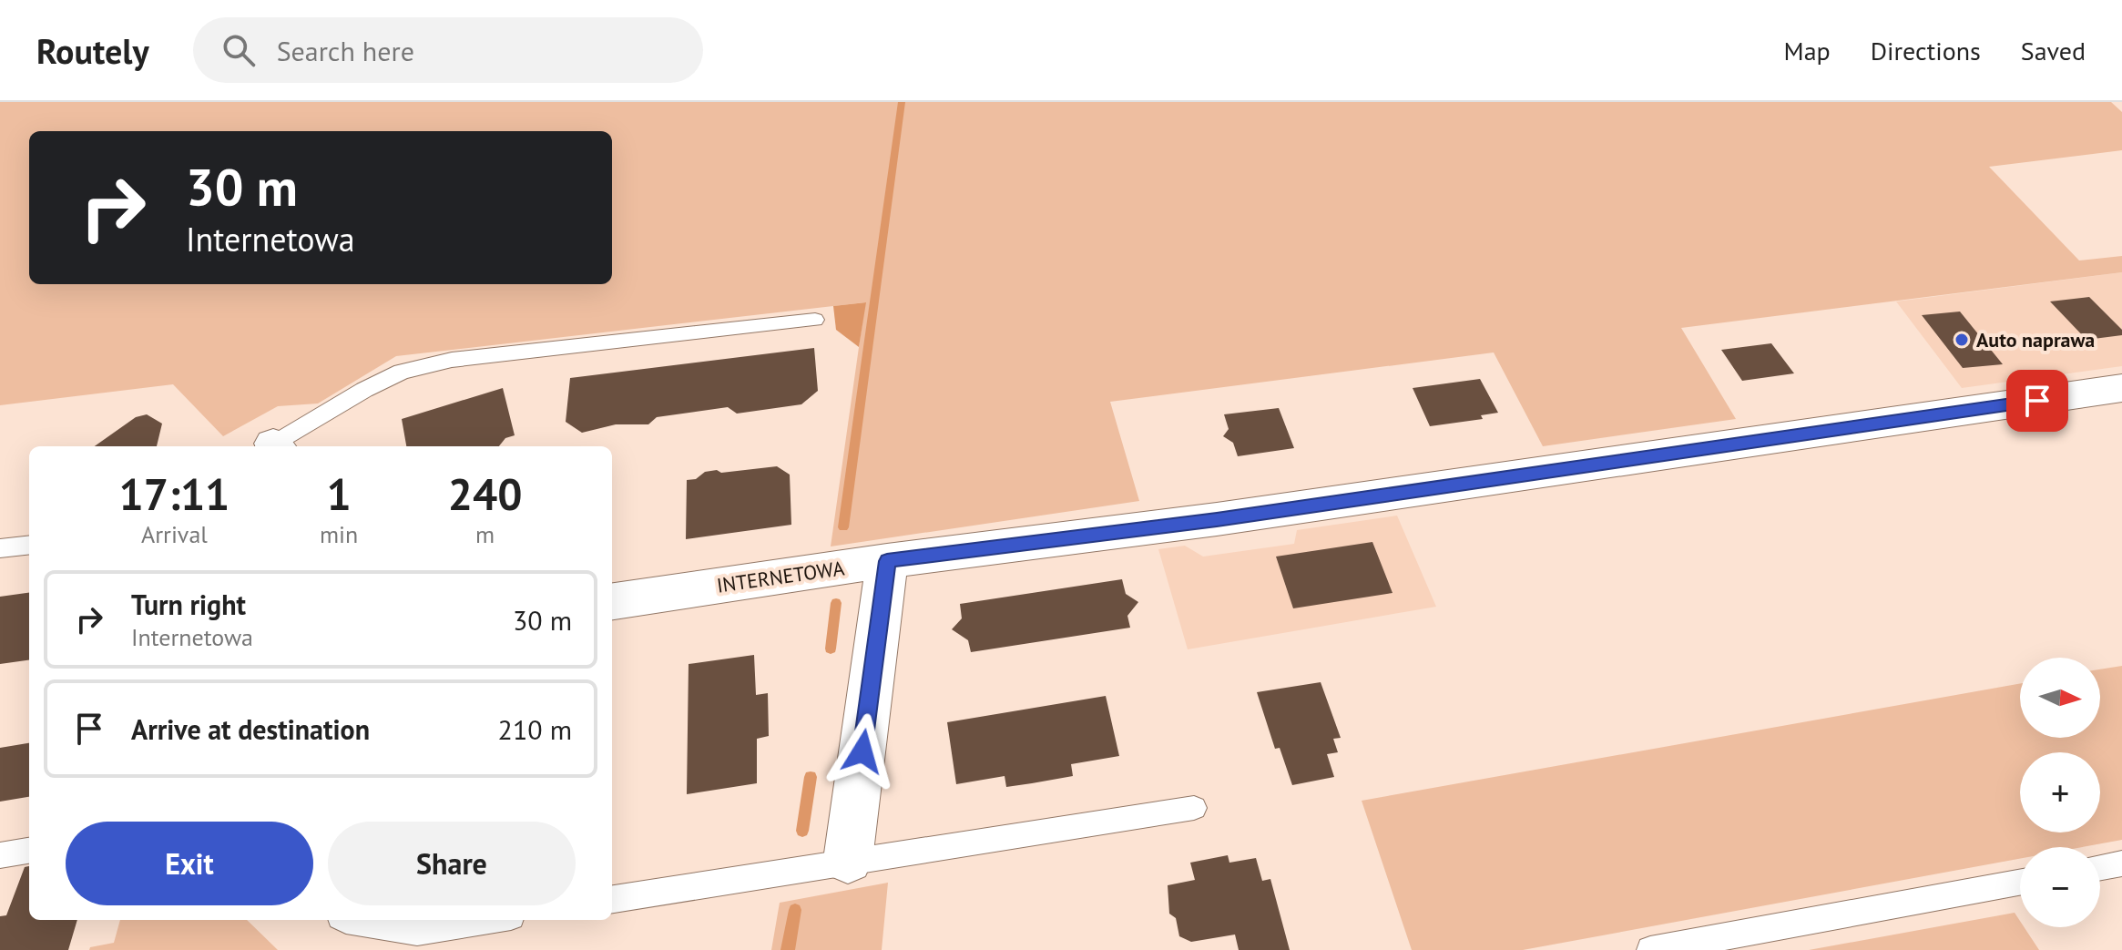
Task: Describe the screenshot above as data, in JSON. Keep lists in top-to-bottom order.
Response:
{
  "streets": {
    "street": ["INTERNETOWA"]
  },
  "places": ["Auto naprawa"],
  "north": "right",
  "page": {
    "header": "Routely",
    "search": "Search here",
    "nav": ["Map", "Directions", "Saved"],
    "turn": ["30 m", "Internetowa"],
    "eta": [
      "17:11",
      "Arrival",
      "1",
      "min",
      "240",
      "m"
    ],
    "list": [
      {
        "name": "Turn right",
        "note": "Internetowa",
        "value": "30 m"
      },
      {
        "name": "Arrive at destination",
        "value": "210 m"
      }
    ],
    "map_buttons": ["+", "−"],
    "buttons": ["Exit", "Share"]
  }
}
